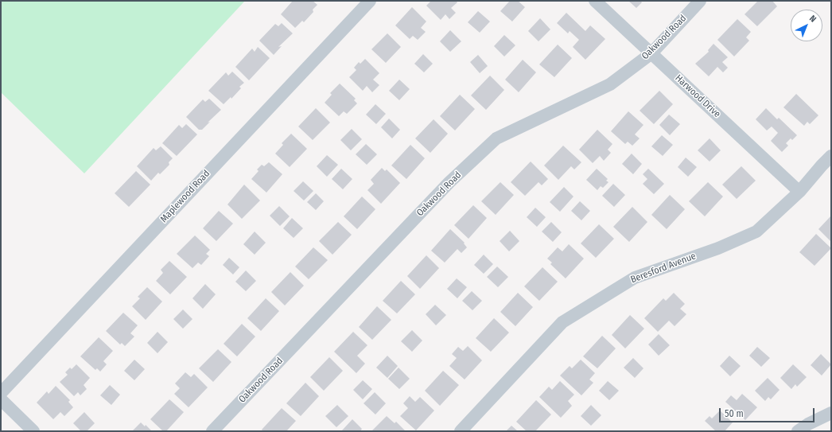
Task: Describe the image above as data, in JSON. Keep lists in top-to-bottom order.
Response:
{
  "streets": {
    "street": [
      "Oakwood Road",
      "Harwood Drive",
      "Maplewood Road",
      "Beresford Avenue"
    ]
  },
  "crossings": [
    ["Oakwood Road", "Harwood Drive"],
    ["Harwood Drive", "Beresford Avenue"]
  ],
  "scale_bar": "50 m",
  "north": "top right"
}
